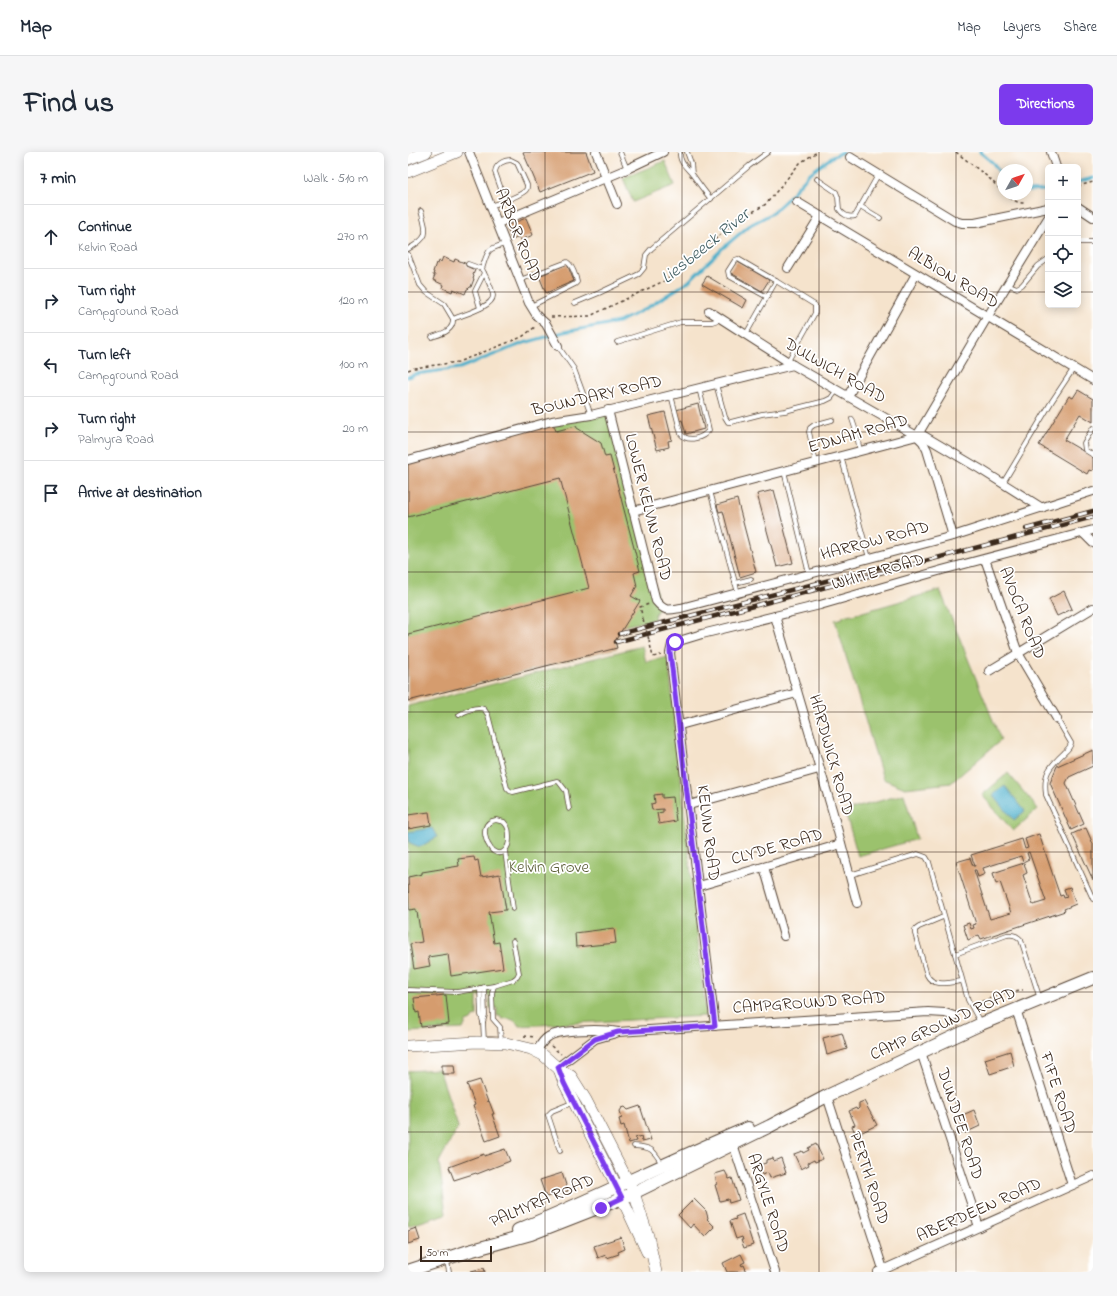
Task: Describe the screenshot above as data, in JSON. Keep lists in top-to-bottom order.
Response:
{
  "streets": {
    "main road": ["CAMP GROUND ROAD", "PALMYRA ROAD"],
    "street": [
      "ARBOR ROAD",
      "ALBION ROAD",
      "DULWICH ROAD",
      "BOUNDARY ROAD",
      "EDNAM ROAD",
      "LOWER KELVIN ROAD",
      "HARROW ROAD",
      "WHITE ROAD",
      "AVOCA ROAD",
      "HARDWICK ROAD",
      "KELVIN ROAD",
      "CLYDE ROAD",
      "CAMPGROUND ROAD",
      "FIFE ROAD",
      "DUNDEE ROAD",
      "PERTH ROAD",
      "ARGYLE ROAD",
      "ABERDEEN ROAD"
    ]
  },
  "crossings": [
    ["ALBION ROAD", "EDNAM ROAD"],
    ["DULWICH ROAD", "BOUNDARY ROAD"],
    ["DULWICH ROAD", "EDNAM ROAD"],
    ["DULWICH ROAD", "HARROW ROAD"],
    ["BOUNDARY ROAD", "LOWER KELVIN ROAD"],
    ["EDNAM ROAD", "LOWER KELVIN ROAD"],
    ["LOWER KELVIN ROAD", "HARROW ROAD"],
    ["WHITE ROAD", "AVOCA ROAD"],
    ["WHITE ROAD", "HARDWICK ROAD"],
    ["WHITE ROAD", "KELVIN ROAD"],
    ["HARDWICK ROAD", "CLYDE ROAD"],
    ["KELVIN ROAD", "CLYDE ROAD"],
    ["KELVIN ROAD", "CAMPGROUND ROAD"],
    ["CAMP GROUND ROAD", "FIFE ROAD"],
    ["CAMP GROUND ROAD", "DUNDEE ROAD"],
    ["CAMP GROUND ROAD", "PERTH ROAD"],
    ["CAMP GROUND ROAD", "PALMYRA ROAD"],
    ["CAMP GROUND ROAD", "ARGYLE ROAD"],
    ["FIFE ROAD", "ABERDEEN ROAD"],
    ["DUNDEE ROAD", "ABERDEEN ROAD"],
    ["PERTH ROAD", "ABERDEEN ROAD"]
  ],
  "water": ["Liesbeeck River"],
  "parks": ["Kelvin Grove"],
  "scale_bar": "50 m",
  "north": "top right",
  "page": {
    "header": "Map",
    "nav": ["Map", "Layers", "Share"],
    "title": "Find us",
    "buttons": "Directions",
    "heading": ["7 min", "Walk · 510 m"],
    "map_buttons": ["+", "−"],
    "list": [
      ["Continue", "Kelvin Road", "270 m"],
      ["Turn right", "Campground Road", "120 m"],
      ["Turn left", "Campground Road", "100 m"],
      ["Turn right", "Palmyra Road", "20 m"],
      "Arrive at destination"
    ],
    "scale": "50 m"
  }
}
